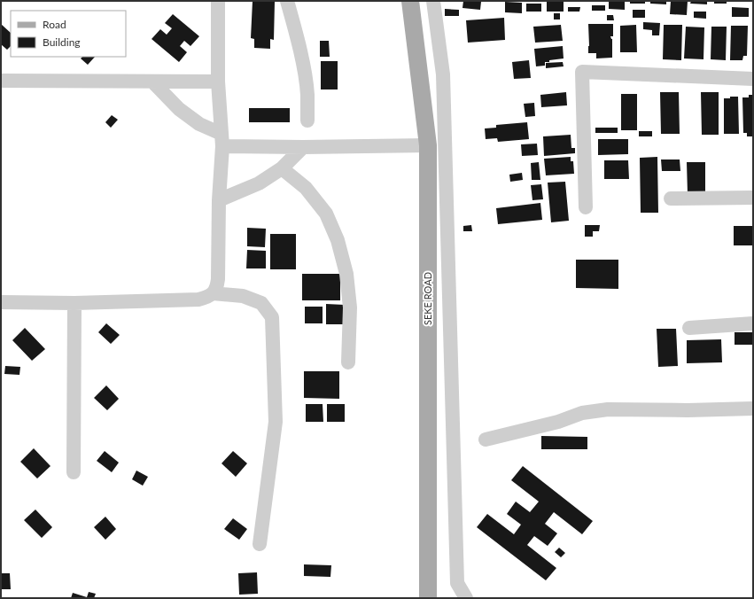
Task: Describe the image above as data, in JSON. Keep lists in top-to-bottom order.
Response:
{
  "streets": {
    "main road": ["SEKE ROAD"]
  },
  "legend": ["Road", "Building"]
}
